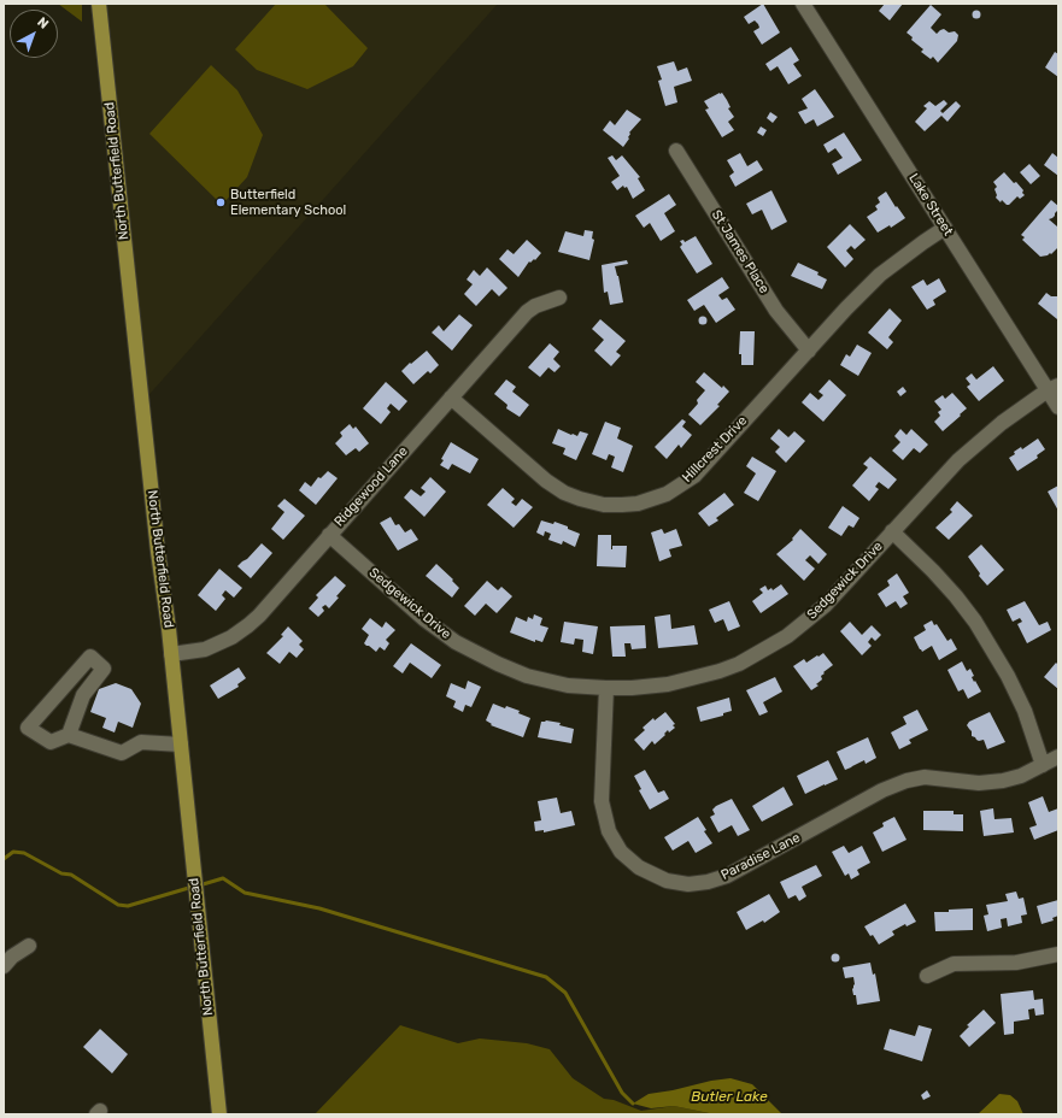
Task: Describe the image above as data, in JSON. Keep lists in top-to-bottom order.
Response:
{
  "streets": {
    "main road": ["North Butterfield Road"],
    "street": [
      "Lake Street",
      "St James Place",
      "Hillcrest Drive",
      "Ridgewood Lane",
      "Sedgewick Drive",
      "Paradise Lane"
    ]
  },
  "crossings": [
    ["North Butterfield Road", "Ridgewood Lane"],
    ["Lake Street", "Hillcrest Drive"],
    ["Lake Street", "Sedgewick Drive"],
    ["St James Place", "Hillcrest Drive"],
    ["Hillcrest Drive", "Ridgewood Lane"],
    ["Ridgewood Lane", "Sedgewick Drive"],
    ["Sedgewick Drive", "Paradise Lane"]
  ],
  "water": ["Butler Lake"],
  "places": ["Butterfield Elementary School"],
  "north": "top right"
}
